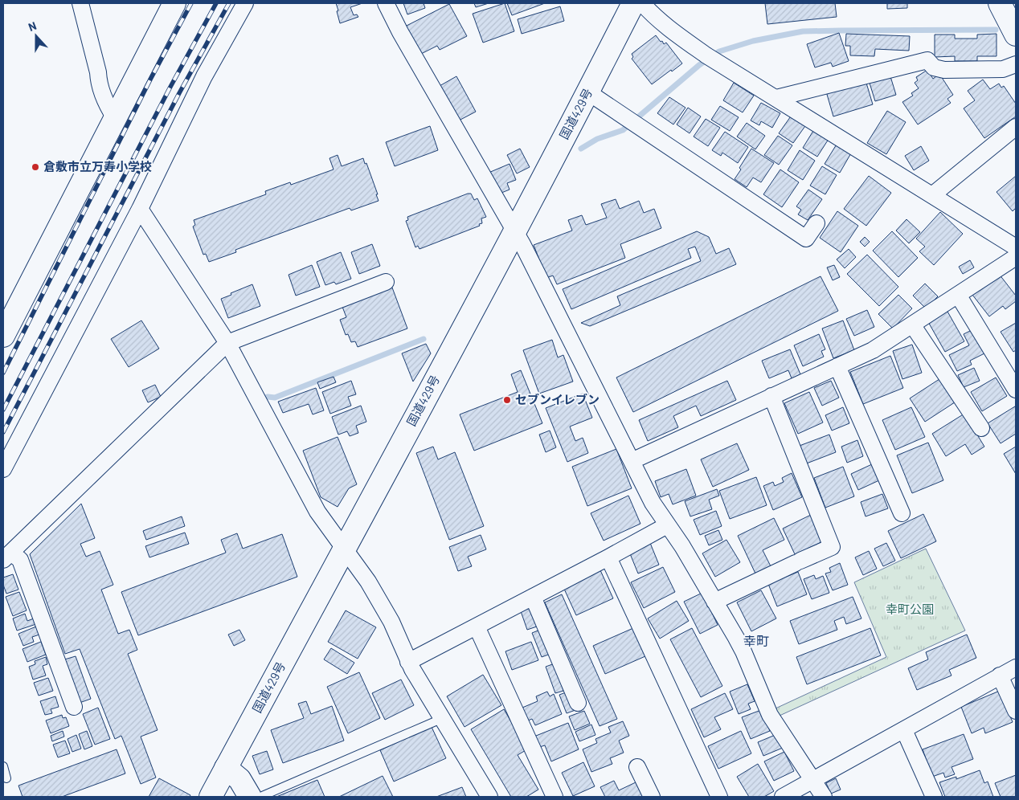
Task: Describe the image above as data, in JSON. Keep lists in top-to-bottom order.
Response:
{
  "streets": {
    "main road": ["国道429号"]
  },
  "districts": ["幸町"],
  "parks": ["幸町公園"],
  "places": ["倉敷市立万寿小学校", "セブンイレブン"],
  "north": "top"
}
